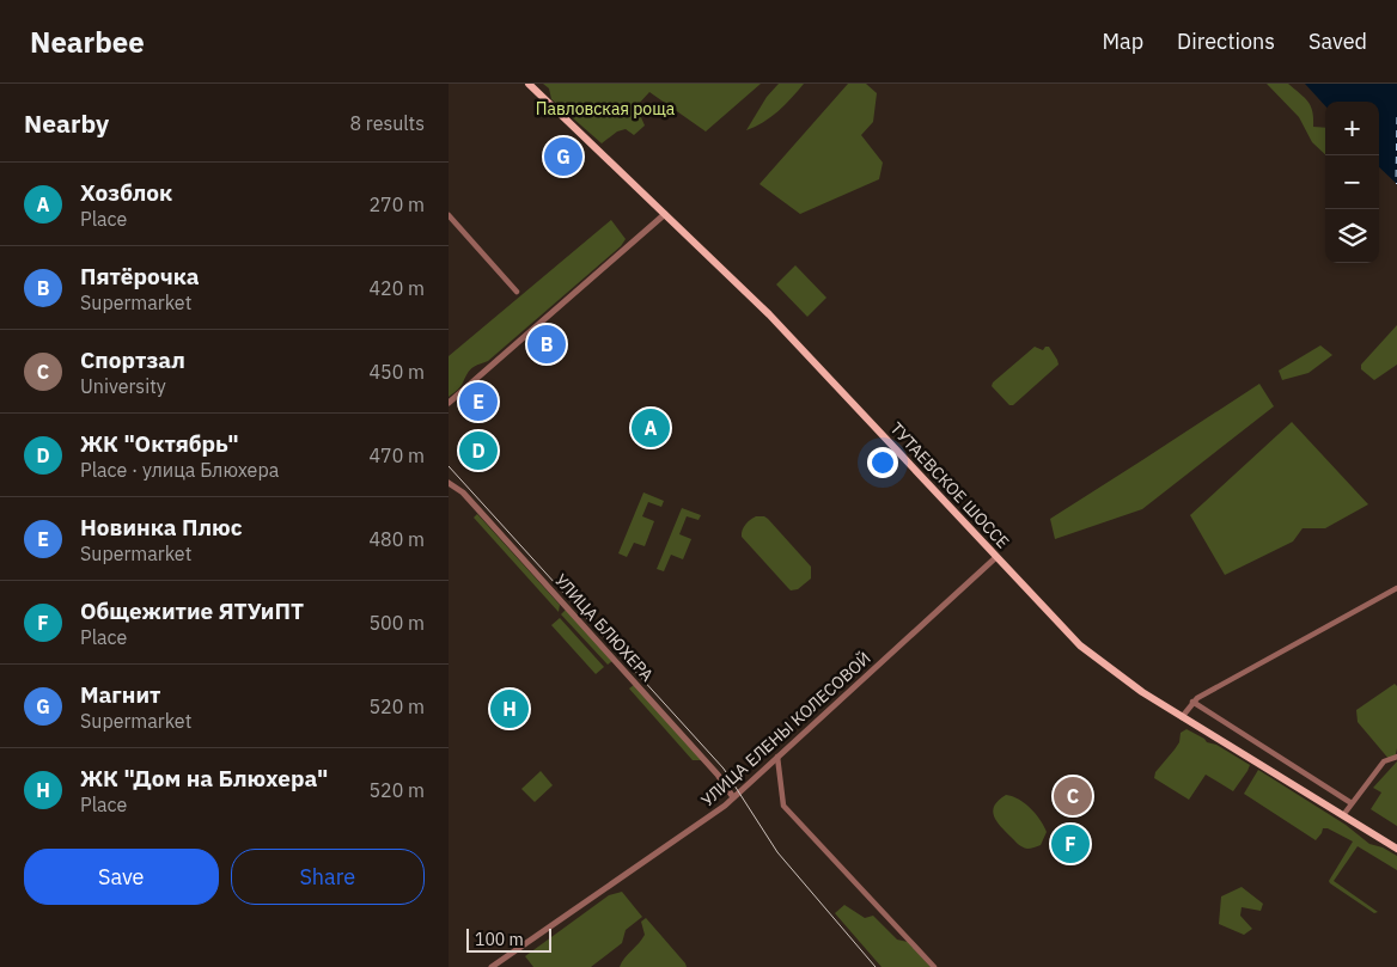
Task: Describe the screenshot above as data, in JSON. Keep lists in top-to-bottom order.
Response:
{
  "streets": {
    "main road": ["ТУТАЕВСКОЕ ШОССЕ"],
    "street": ["УЛИЦА БЛЮХЕРА", "УЛИЦА ЕЛЕНЫ КОЛЕСОВОЙ"]
  },
  "crossings": [
    ["ТУТАЕВСКОЕ ШОССЕ", "УЛИЦА ЕЛЕНЫ КОЛЕСОВОЙ"],
    ["УЛИЦА БЛЮХЕРА", "УЛИЦА ЕЛЕНЫ КОЛЕСОВОЙ"]
  ],
  "parks": ["Павловская роща"],
  "scale_bar": "100 m",
  "page": {
    "header": "Nearbee",
    "nav": ["Map", "Directions", "Saved"],
    "heading": ["Nearby", "8 results"],
    "map_buttons": ["+", "−"],
    "pins": [
      "G",
      "B",
      "E",
      "A",
      "D",
      "H",
      "C",
      "F"
    ],
    "list": [
      {
        "mark": "A",
        "name": "Хозблок",
        "note": "Place",
        "value": "270 m"
      },
      {
        "mark": "B",
        "name": "Пятёрочка",
        "note": "Supermarket",
        "value": "420 m"
      },
      {
        "mark": "C",
        "name": "Спортзал",
        "note": "University",
        "value": "450 m"
      },
      {
        "mark": "D",
        "name": "ЖК \"Октябрь\"",
        "note": "Place · улица Блюхера",
        "value": "470 m"
      },
      {
        "mark": "E",
        "name": "Новинка Плюс",
        "note": "Supermarket",
        "value": "480 m"
      },
      {
        "mark": "F",
        "name": "Общежитие ЯТУиПТ",
        "note": "Place",
        "value": "500 m"
      },
      {
        "mark": "G",
        "name": "Магнит",
        "note": "Supermarket",
        "value": "520 m"
      },
      {
        "mark": "H",
        "name": "ЖК \"Дом на Блюхера\"",
        "note": "Place",
        "value": "520 m"
      }
    ],
    "buttons": ["Save", "Share"],
    "scale": "100 m"
  }
}
